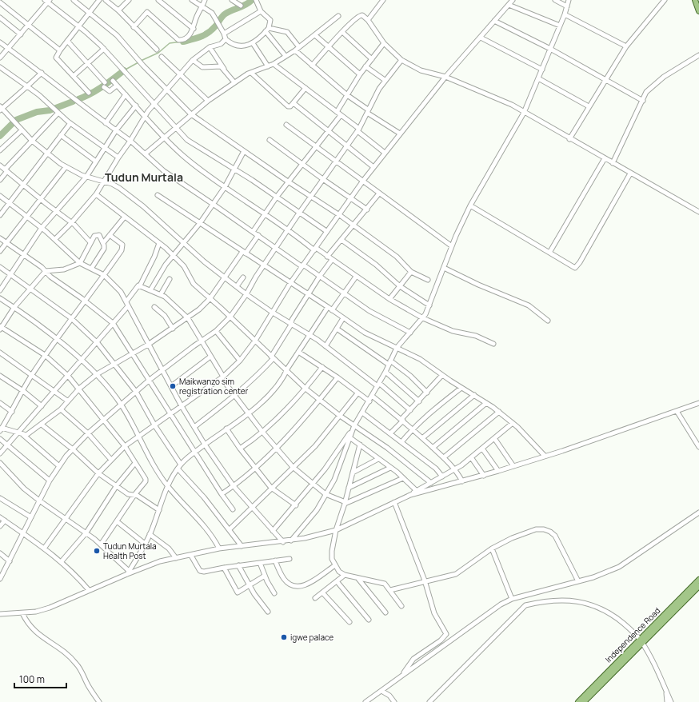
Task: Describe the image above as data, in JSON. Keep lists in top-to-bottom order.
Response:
{
  "streets": {
    "main road": ["Independence Road"]
  },
  "districts": ["Tudun Murtala"],
  "places": ["Maikwanzo sim registration center", "Tudun Murtala Health Post", "igwe palace"],
  "scale_bar": "100 m"
}
